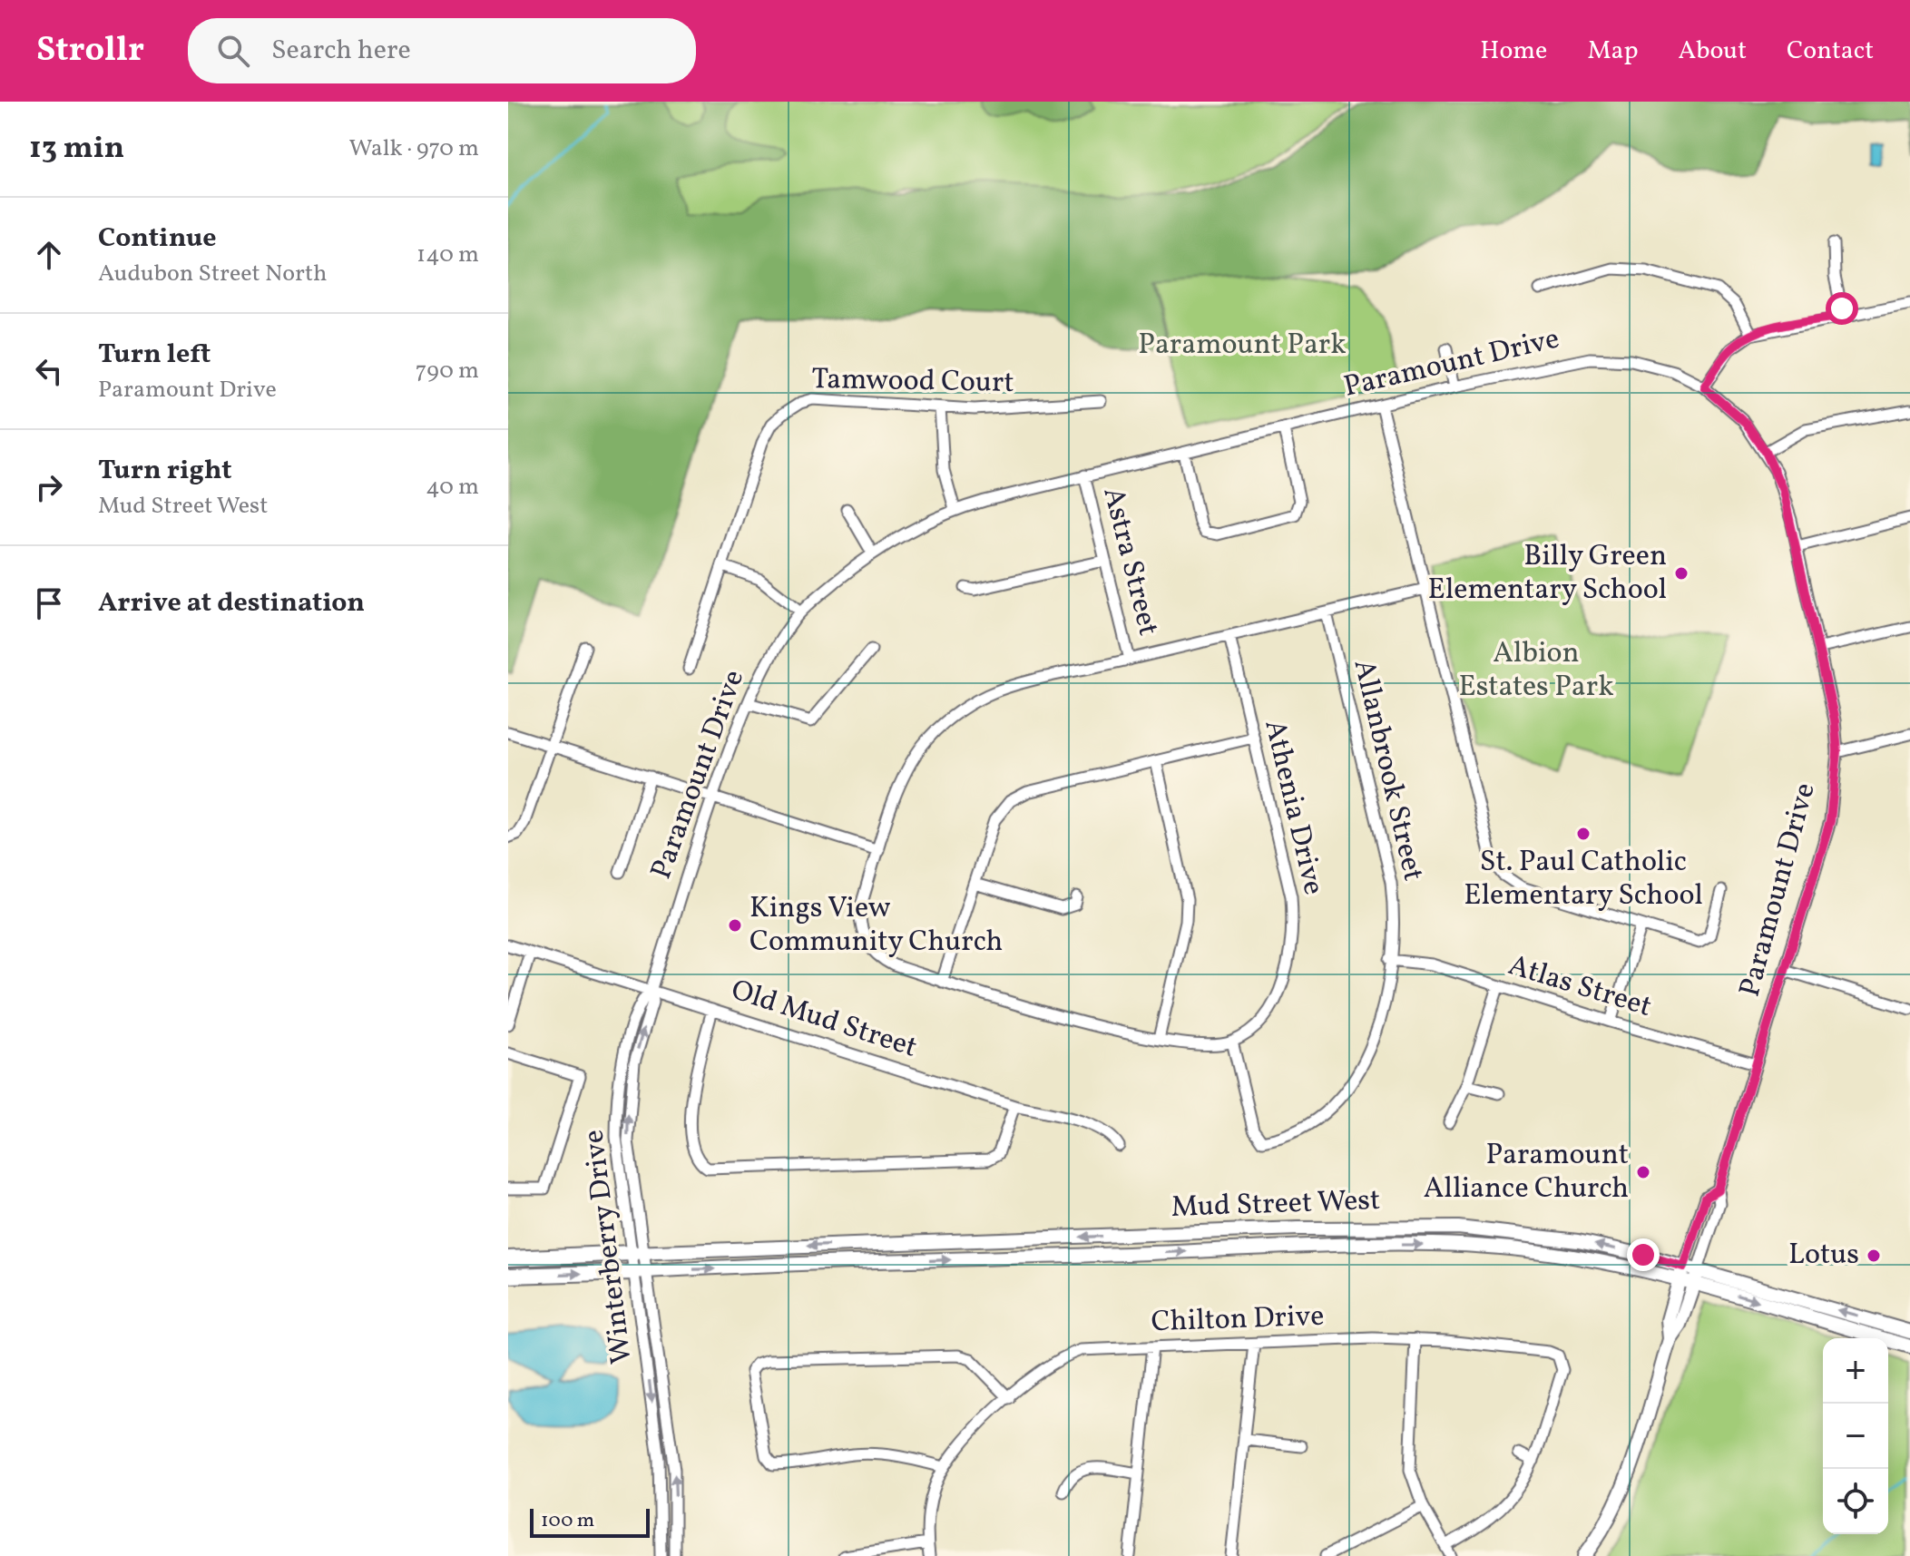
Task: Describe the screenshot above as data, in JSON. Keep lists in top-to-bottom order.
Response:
{
  "streets": {
    "main road": ["Paramount Drive", "Mud Street West"],
    "street": [
      "Tamwood Court",
      "Astra Street",
      "Allanbrook Street",
      "Athenia Drive",
      "Atlas Street",
      "Old Mud Street",
      "Winterberry Drive",
      "Chilton Drive"
    ]
  },
  "crossings": [
    ["Paramount Drive", "Astra Street"],
    ["Paramount Drive", "Atlas Street"],
    ["Paramount Drive", "Old Mud Street"],
    ["Paramount Drive", "Mud Street West"],
    ["Paramount Drive", "Winterberry Drive"],
    ["Astra Street", "Athenia Drive"],
    ["Allanbrook Street", "Athenia Drive"],
    ["Allanbrook Street", "Atlas Street"],
    ["Old Mud Street", "Winterberry Drive"],
    ["Mud Street West", "Winterberry Drive"]
  ],
  "parks": ["Paramount Park", "Albion Estates Park"],
  "places": [
    "Billy Green Elementary School",
    "St. Paul Catholic Elementary School",
    "Kings View Community Church",
    "Paramount Alliance Church",
    "Lotus"
  ],
  "scale_bar": "100 m",
  "page": {
    "header": "Strollr",
    "search": "Search here",
    "nav": [
      "Home",
      "Map",
      "About",
      "Contact"
    ],
    "heading": ["13 min", "Walk · 970 m"],
    "list": [
      ["Continue", "Audubon Street North", "140 m"],
      ["Turn left", "Paramount Drive", "790 m"],
      ["Turn right", "Mud Street West", "40 m"],
      "Arrive at destination"
    ],
    "map_buttons": ["+", "−"],
    "scale": "100 m"
  }
}
